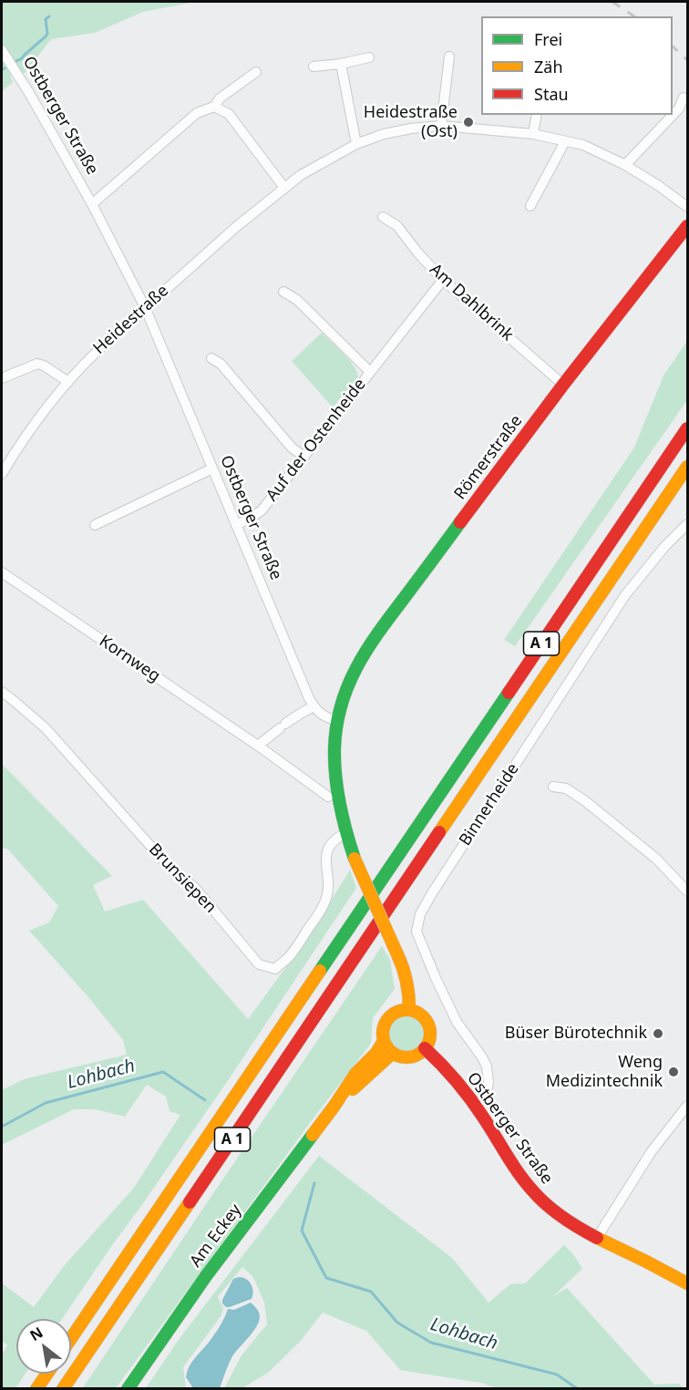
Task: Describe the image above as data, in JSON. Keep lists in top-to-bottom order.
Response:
{
  "streets": {
    "main road": [
      "Ostberger Straße",
      "Römerstraße",
      "A 1",
      "Am Eckey"
    ],
    "street": [
      "Am Dahlbrink",
      "Heidestraße",
      "Auf der Ostenheide",
      "Kornweg",
      "Binnerheide",
      "Brunsiepen"
    ]
  },
  "crossings": [
    ["Ostberger Straße", "Heidestraße"],
    ["Ostberger Straße", "Auf der Ostenheide"],
    ["Ostberger Straße", "Binnerheide"],
    ["Ostberger Straße", "Am Eckey"],
    ["Am Dahlbrink", "Auf der Ostenheide"],
    ["Am Dahlbrink", "Römerstraße"]
  ],
  "water": ["Lohbach"],
  "places": ["Heidestraße (Ost)", "Büser Bürotechnik", "Weng Medizintechnik"],
  "legend": ["Frei", "Zäh", "Stau"],
  "north": "top left"
}
